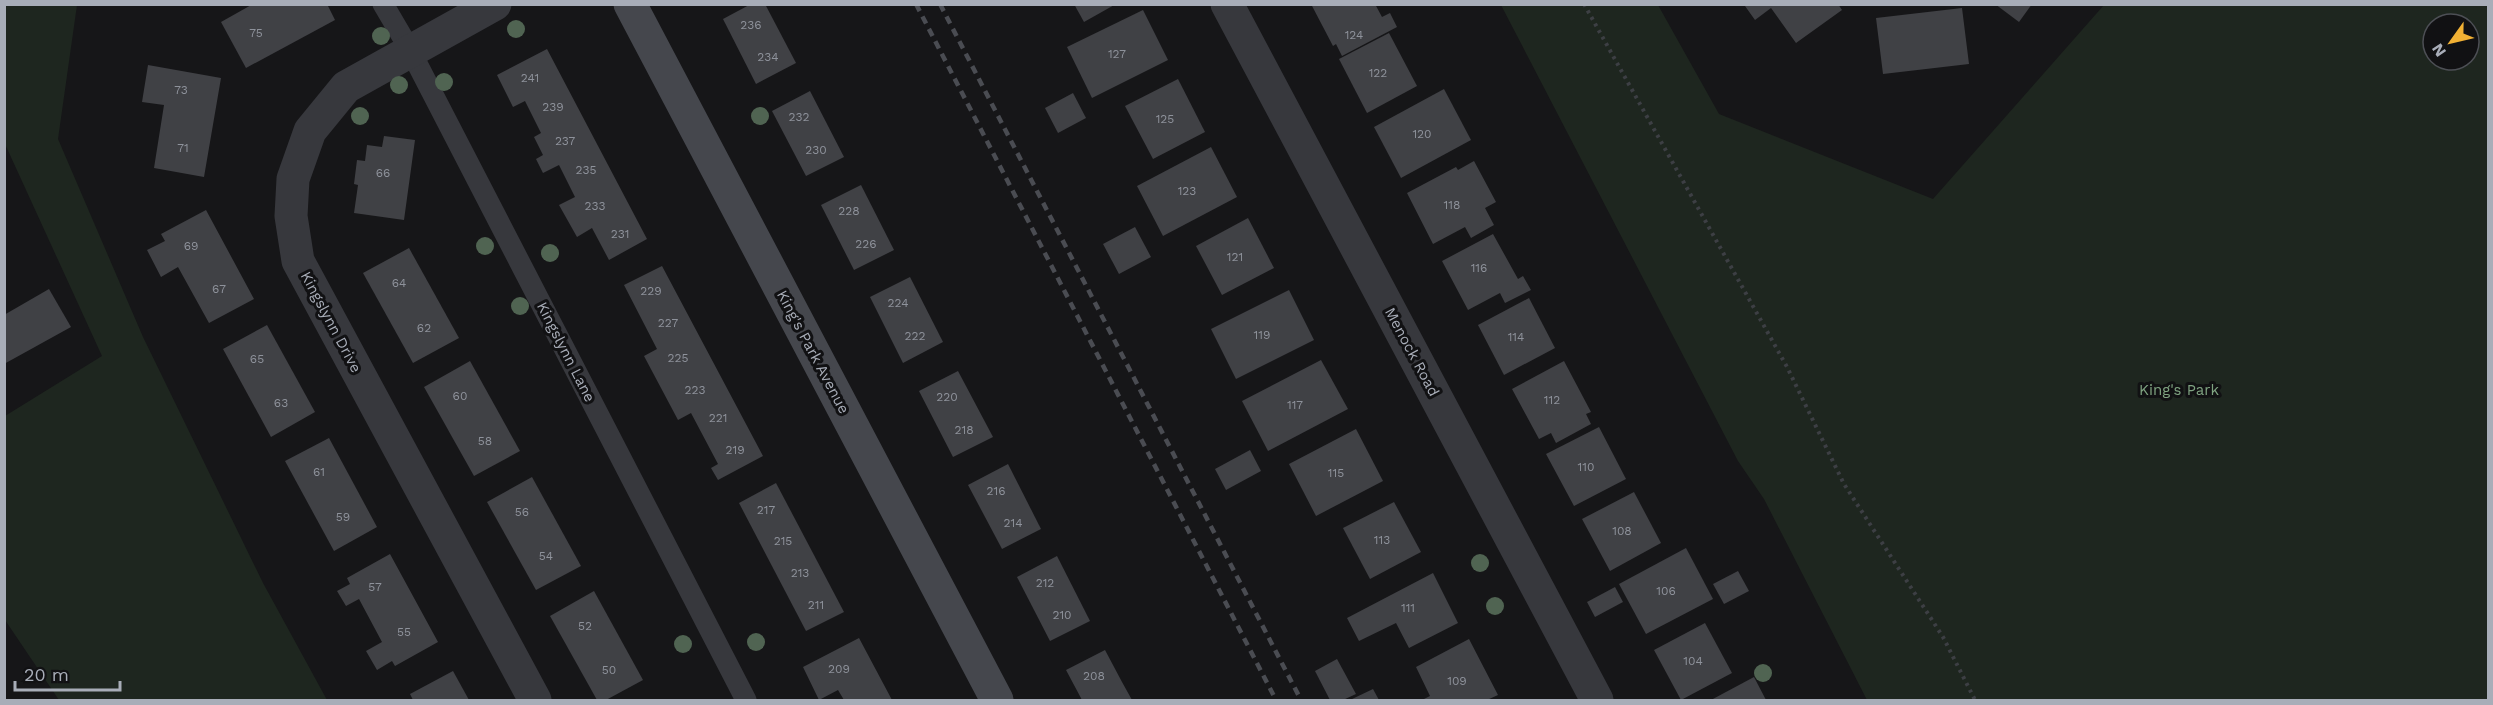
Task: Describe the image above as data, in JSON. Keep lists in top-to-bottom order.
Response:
{
  "streets": {
    "main road": ["King's Park Avenue"],
    "street": ["Kingslynn Drive", "Menock Road"],
    "lane": ["Kingslynn Lane"]
  },
  "crossings": [
    ["Kingslynn Drive", "Kingslynn Lane"]
  ],
  "parks": ["King's Park"],
  "house_numbers": [
    "236",
    "75",
    "124",
    "127",
    "234",
    "122",
    "241",
    "73",
    "239",
    "232",
    "125",
    "120",
    "237",
    "71",
    "230",
    "235",
    "66",
    "123",
    "118",
    "233",
    "228",
    "231",
    "226",
    "69",
    "121",
    "116",
    "64",
    "67",
    "229",
    "224",
    "227",
    "62",
    "119",
    "222",
    "114",
    "225",
    "65",
    "223",
    "60",
    "220",
    "112",
    "63",
    "117",
    "221",
    "218",
    "58",
    "219",
    "110",
    "61",
    "115",
    "216",
    "217",
    "56",
    "59",
    "214",
    "108",
    "113",
    "215",
    "54",
    "213",
    "212",
    "57",
    "106",
    "211",
    "111",
    "210",
    "52",
    "55",
    "104",
    "209",
    "50",
    "208",
    "109"
  ],
  "scale_bar": "20 m",
  "north": "bottom left"
}
